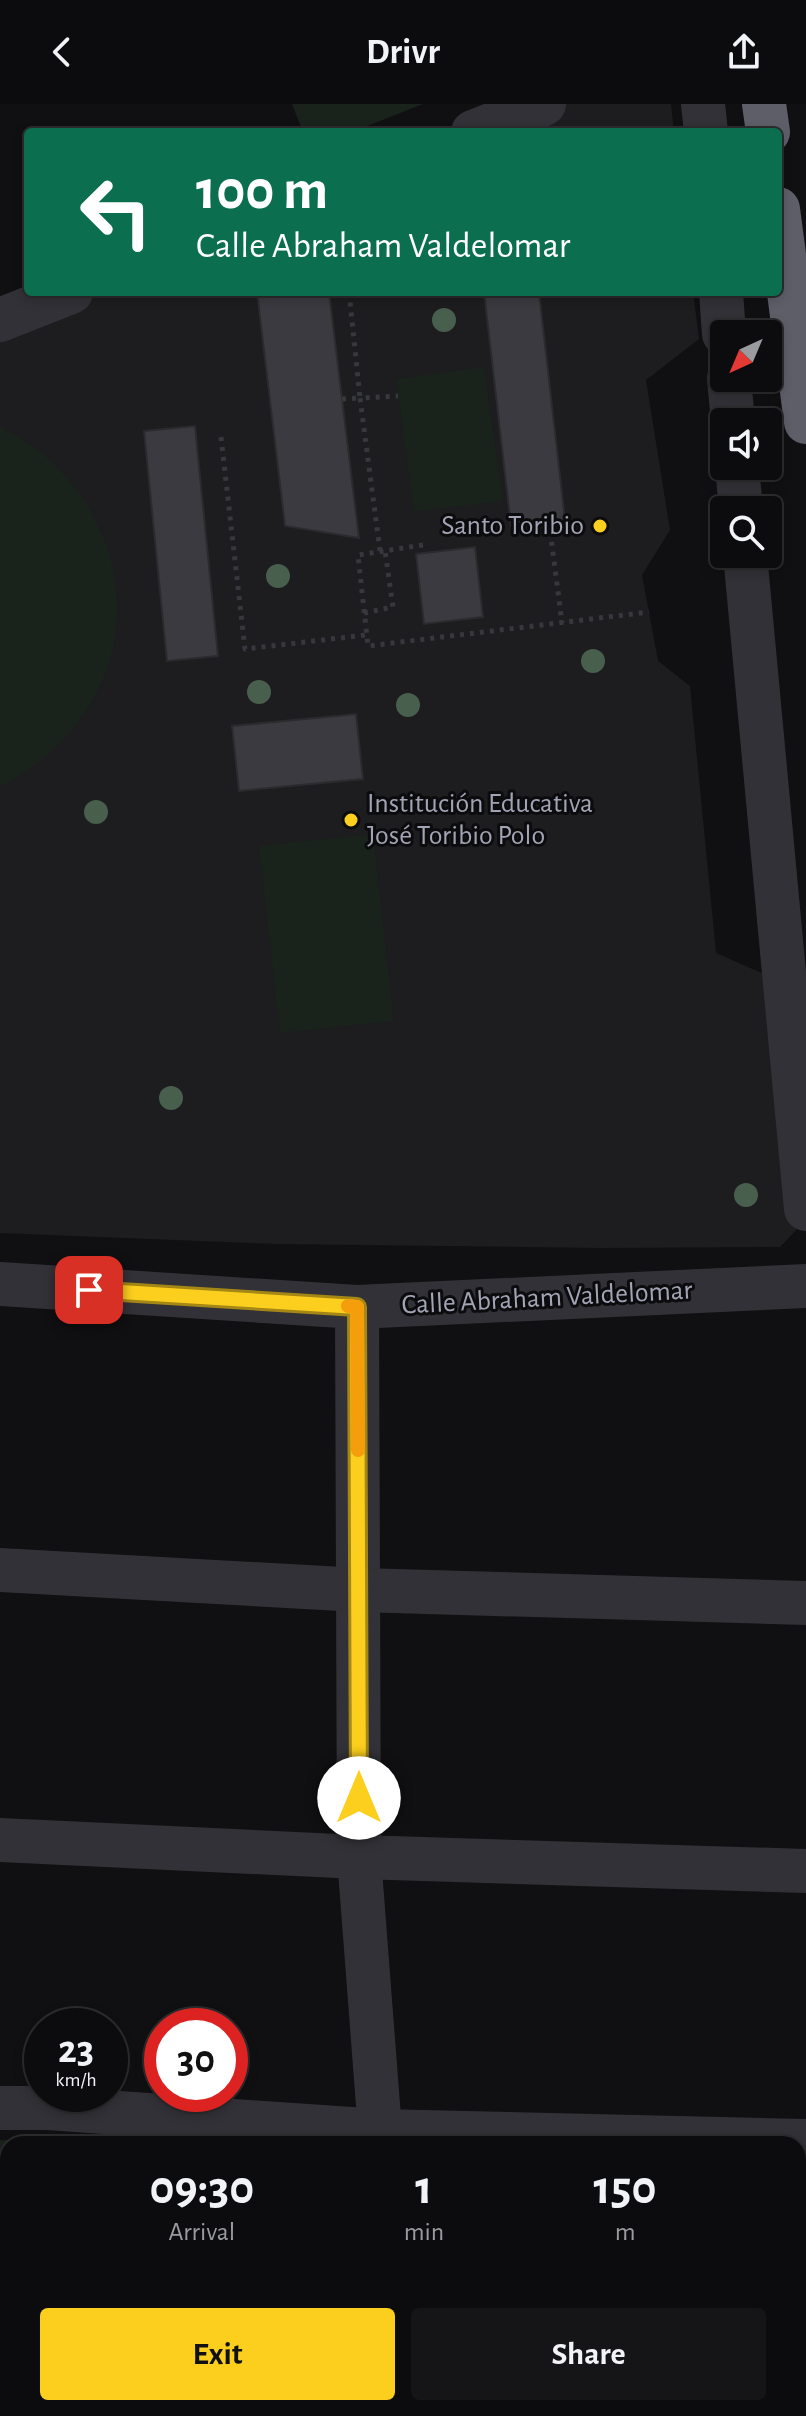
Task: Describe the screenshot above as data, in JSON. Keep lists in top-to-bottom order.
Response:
{
  "streets": {
    "street": ["Calle Abraham Valdelomar"]
  },
  "places": ["Santo Toribio", "Institución Educativa José Toribio Polo"],
  "north": "bottom left",
  "page": {
    "header": "Drivr",
    "turn": ["100 m", "Calle Abraham Valdelomar"],
    "speed": "23 km/h",
    "limit": "30",
    "eta": [
      "09:30",
      "Arrival",
      "1",
      "min",
      "150",
      "m"
    ],
    "buttons": ["Exit", "Share"]
  }
}
